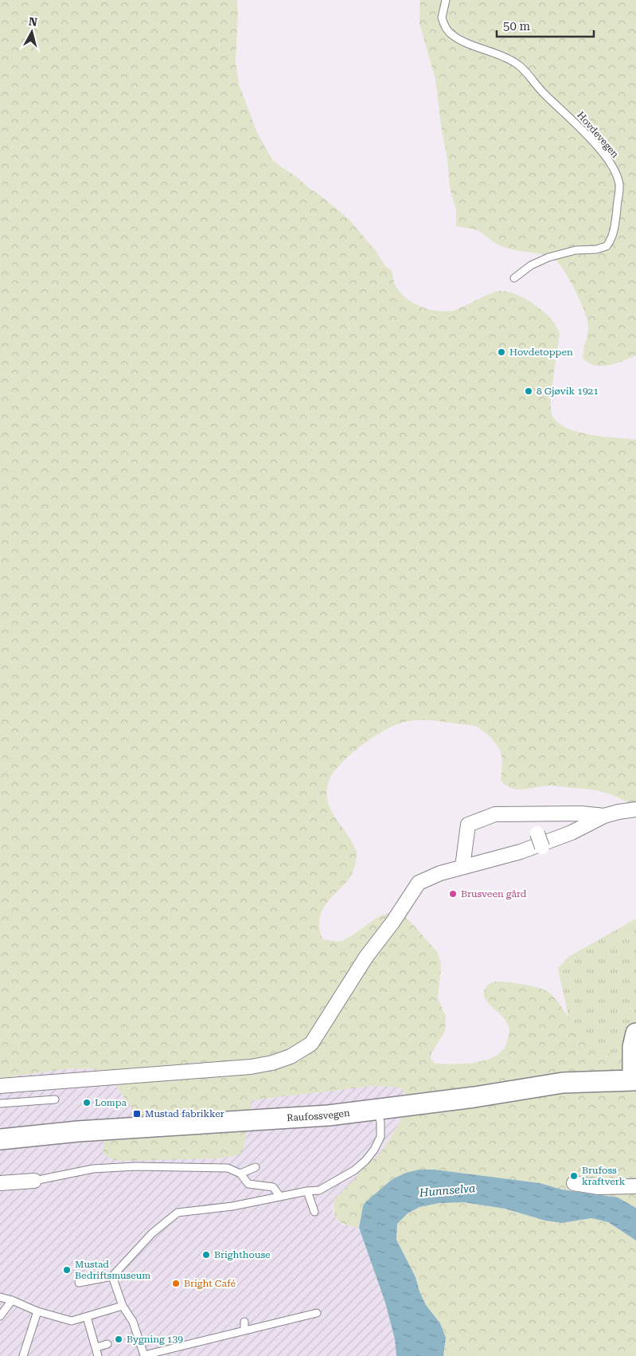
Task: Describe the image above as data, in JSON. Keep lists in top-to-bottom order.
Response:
{
  "streets": {
    "main road": ["Raufossvegen"],
    "lane": ["Hovdevegen"]
  },
  "water": ["Hunnselva"],
  "places": {
    "other": [
      "Hovdetoppen",
      "8 Gjøvik 1921",
      "Brusveen gård",
      "Lompa",
      "Brufoss kraftverk",
      "Brighthouse",
      "Mustad Bedriftsmuseum",
      "Bright Café",
      "Bygning 139"
    ],
    "transit": ["Mustad fabrikker"]
  },
  "scale_bar": "50 m",
  "north": "top"
}
